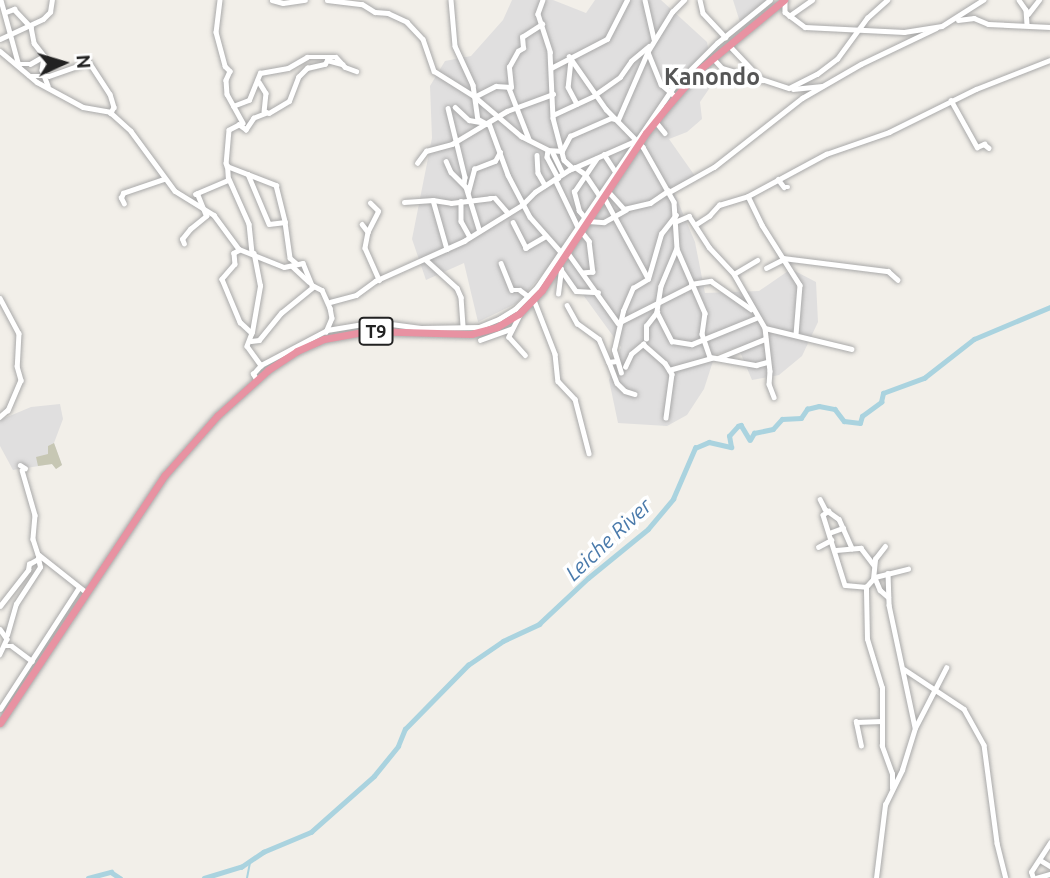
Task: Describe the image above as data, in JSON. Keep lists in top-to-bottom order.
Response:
{
  "streets": {
    "highway": ["T9"]
  },
  "districts": ["Kanondo"],
  "water": ["Leiche River"],
  "north": "right"
}
